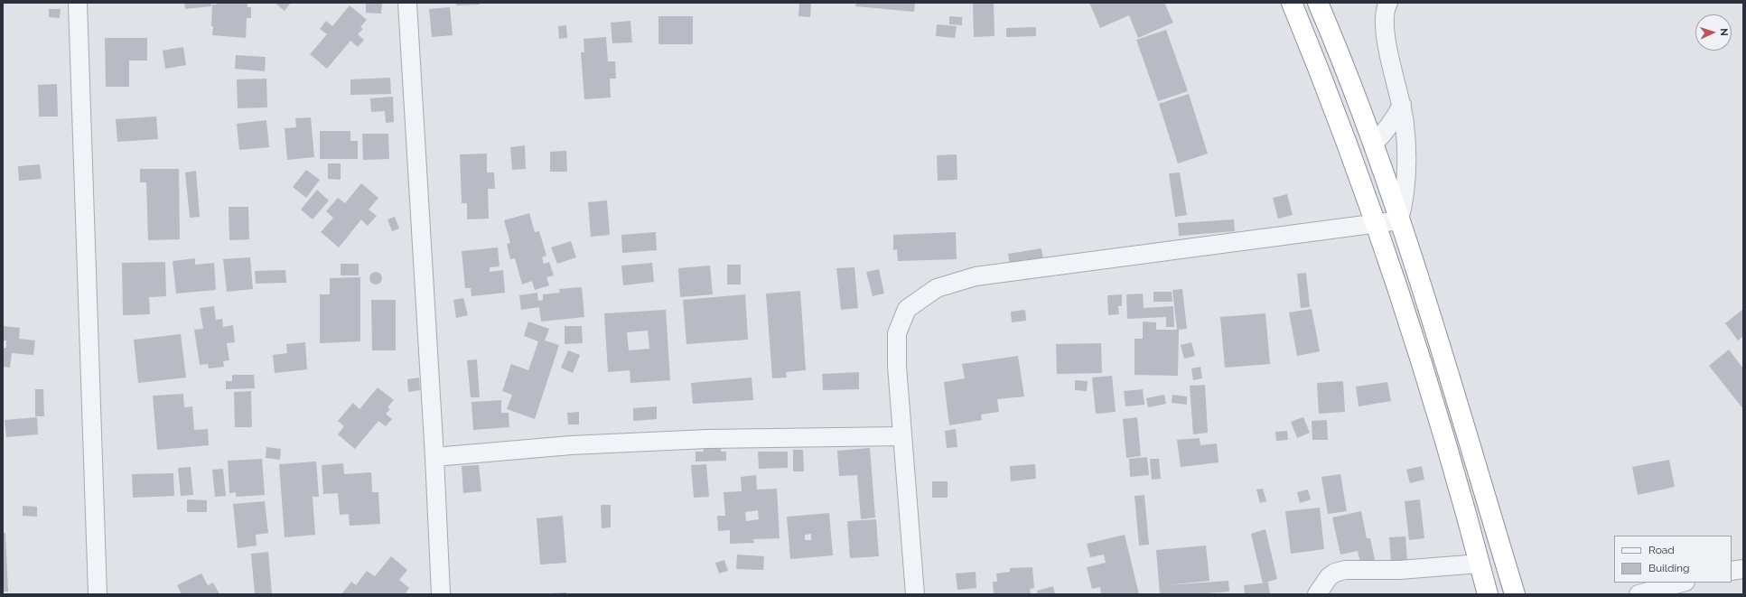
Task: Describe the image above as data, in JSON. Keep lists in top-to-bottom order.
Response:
{
  "legend": ["Road", "Building"],
  "north": "right"
}
